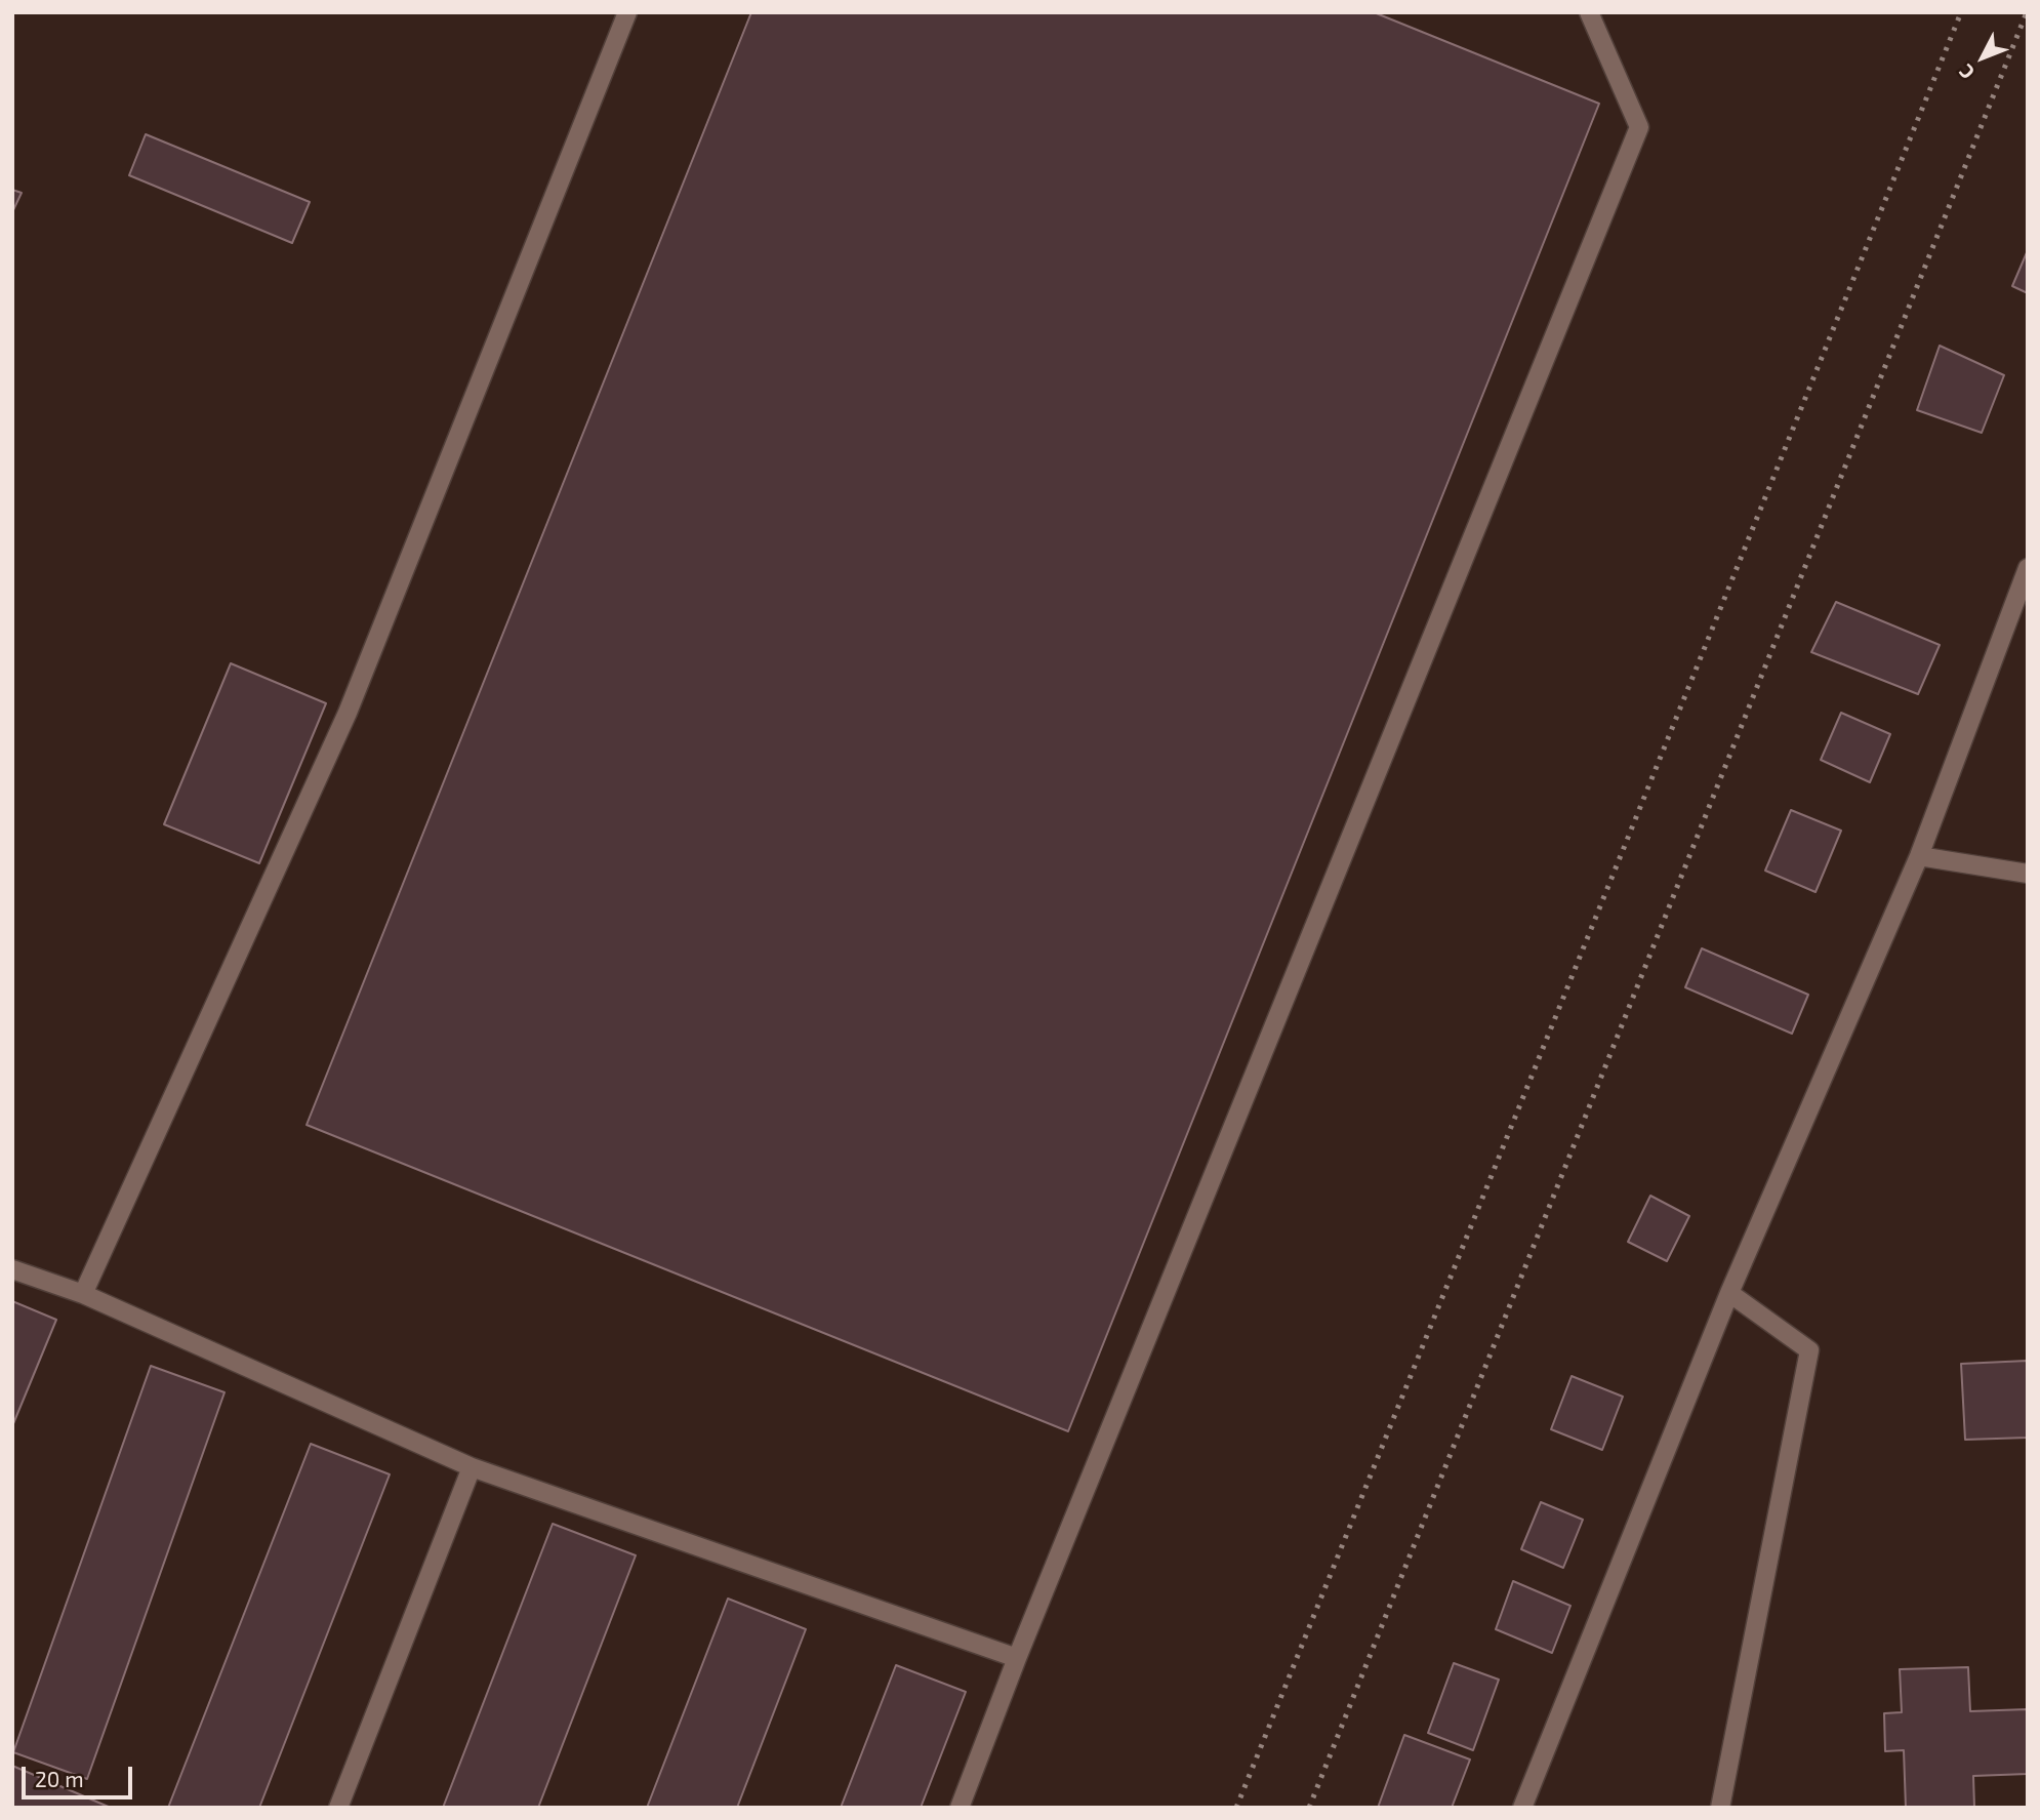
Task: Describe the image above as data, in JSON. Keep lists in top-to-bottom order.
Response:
{
  "scale_bar": "20 m",
  "north": "bottom left"
}
